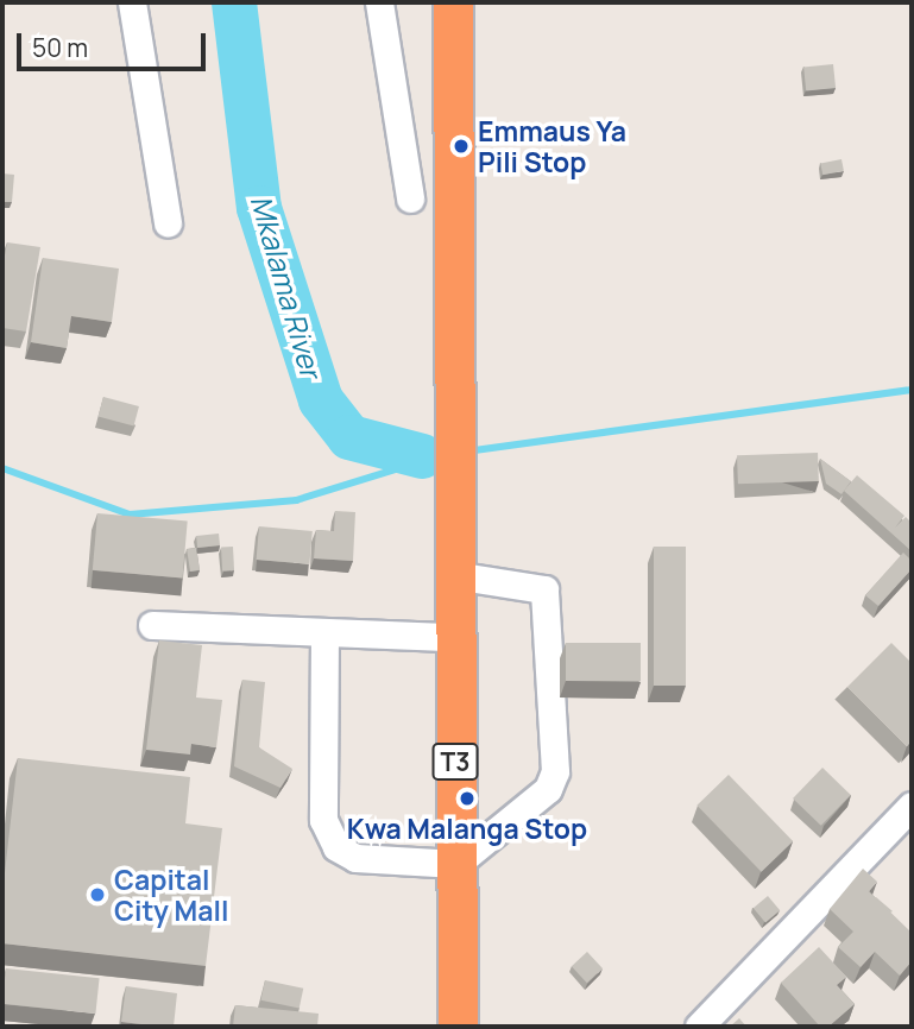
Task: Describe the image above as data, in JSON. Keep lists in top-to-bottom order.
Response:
{
  "streets": {
    "highway": ["T3"]
  },
  "water": ["Mkalama River"],
  "places": ["Emmaus Ya Pili Stop", "Kwa Malanga Stop", "Capital City Mall"],
  "scale_bar": "50 m"
}
